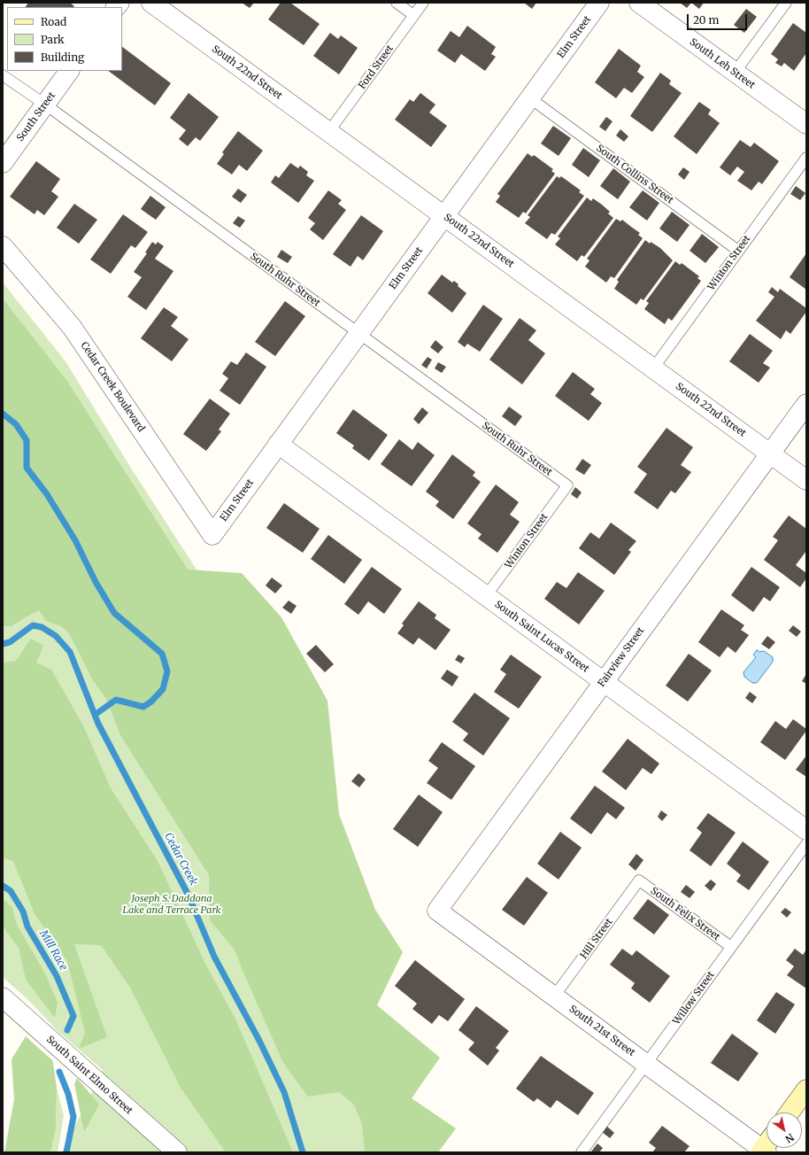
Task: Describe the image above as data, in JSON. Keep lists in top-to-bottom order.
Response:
{
  "streets": {
    "street": [
      "Elm Street",
      "South Leh Street",
      "South 22nd Street",
      "South Street",
      "Cedar Creek Boulevard",
      "South Saint Lucas Street",
      "Fairview Street",
      "South 21st Street",
      "South Saint Elmo Street"
    ],
    "lane": [
      "Ford Street",
      "South Collins Street",
      "Winton Street",
      "South Ruhr Street",
      "South Felix Street",
      "Hill Street",
      "Willow Street"
    ]
  },
  "crossings": [
    ["Elm Street", "South 22nd Street"],
    ["Elm Street", "South Collins Street"],
    ["Elm Street", "South Ruhr Street"],
    ["Elm Street", "Cedar Creek Boulevard"],
    ["Elm Street", "South Saint Lucas Street"],
    ["Ford Street", "South 22nd Street"],
    ["South 22nd Street", "Winton Street"],
    ["South 22nd Street", "Fairview Street"],
    ["South Street", "South Ruhr Street"],
    ["South Collins Street", "Winton Street"],
    ["Winton Street", "South Ruhr Street"],
    ["Winton Street", "South Saint Lucas Street"],
    ["South Saint Lucas Street", "Fairview Street"],
    ["Fairview Street", "South 21st Street"],
    ["South Felix Street", "Hill Street"],
    ["South Felix Street", "Willow Street"],
    ["Hill Street", "South 21st Street"],
    ["Willow Street", "South 21st Street"]
  ],
  "water": ["Cedar Creek", "Mill Race"],
  "parks": ["Joseph S. Daddona Lake and Terrace Park"],
  "legend": ["Road", "Park", "Building"],
  "scale_bar": "20 m",
  "north": "bottom right"
}
